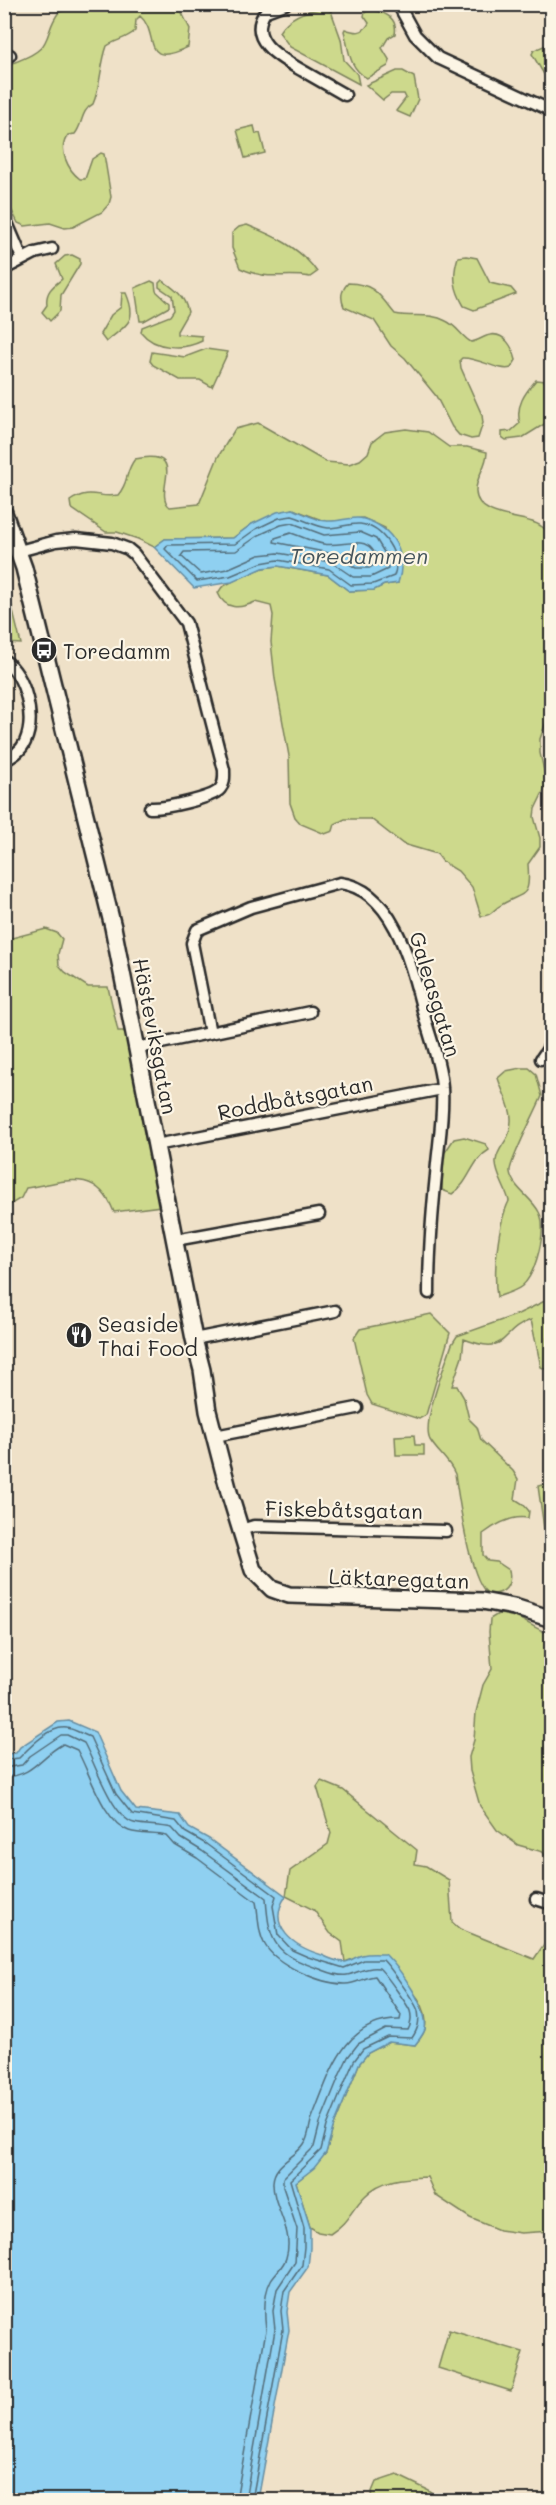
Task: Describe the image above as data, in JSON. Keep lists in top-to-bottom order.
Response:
{
  "streets": {
    "street": [
      "Galeasgatan",
      "Hästeviksgatan",
      "Roddbåtsgatan",
      "Fiskebåtsgatan",
      "Läktaregatan"
    ]
  },
  "crossings": [
    ["Galeasgatan", "Roddbåtsgatan"],
    ["Hästeviksgatan", "Roddbåtsgatan"],
    ["Hästeviksgatan", "Fiskebåtsgatan"],
    ["Hästeviksgatan", "Läktaregatan"]
  ],
  "water": ["Toredammen"],
  "places": {
    "bus stop": ["Toredamm"],
    "restaurant": ["Seaside Thai Food"]
  }
}
